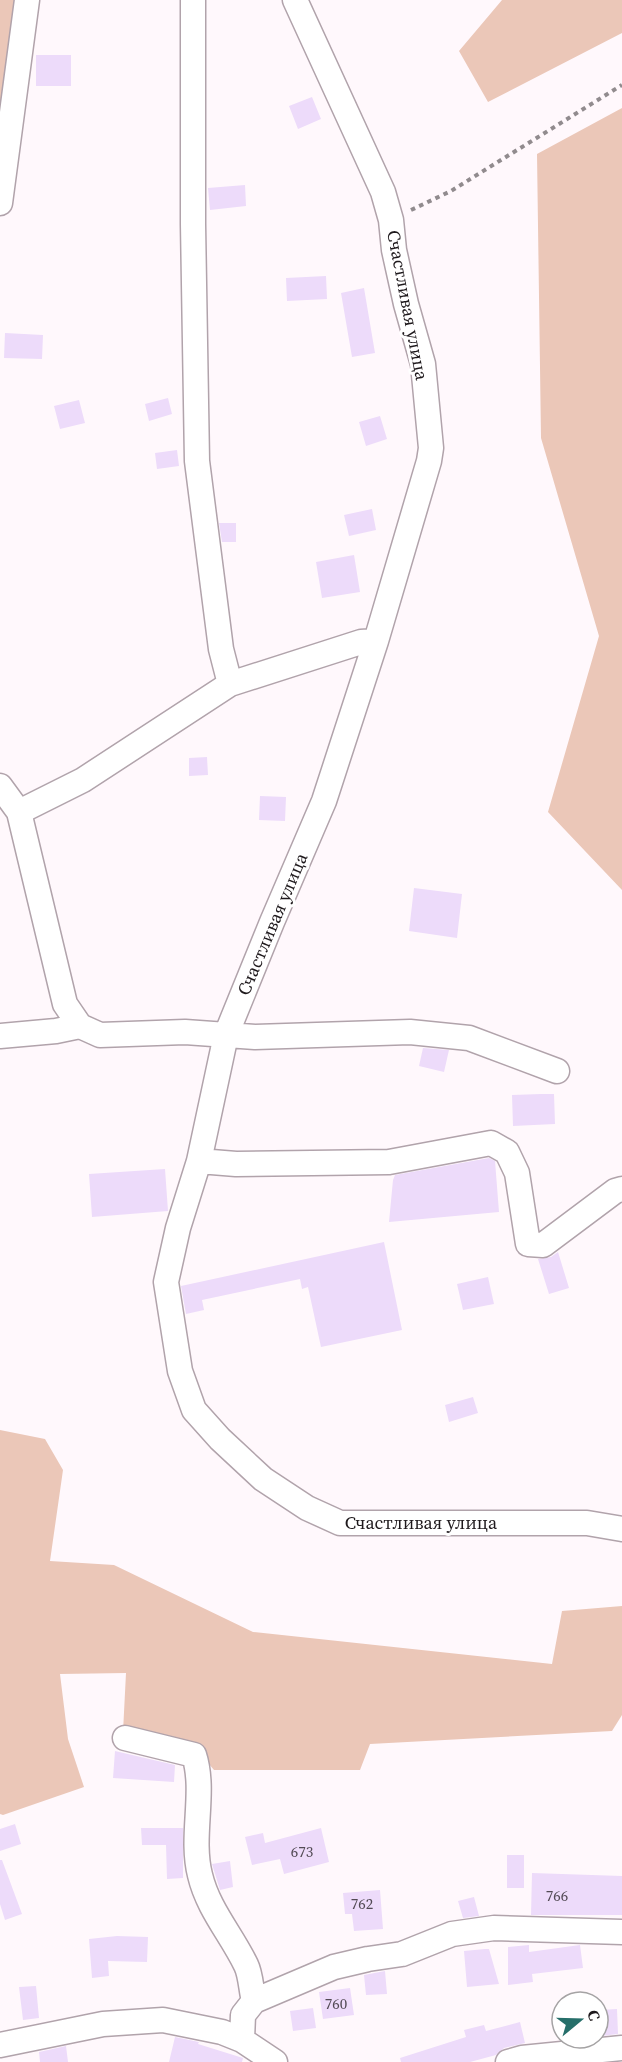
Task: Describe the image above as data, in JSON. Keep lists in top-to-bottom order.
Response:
{
  "streets": {
    "street": ["Счастливая улица"]
  },
  "house_numbers": [
    "673",
    "766",
    "762",
    "760"
  ],
  "north": "right"
}
